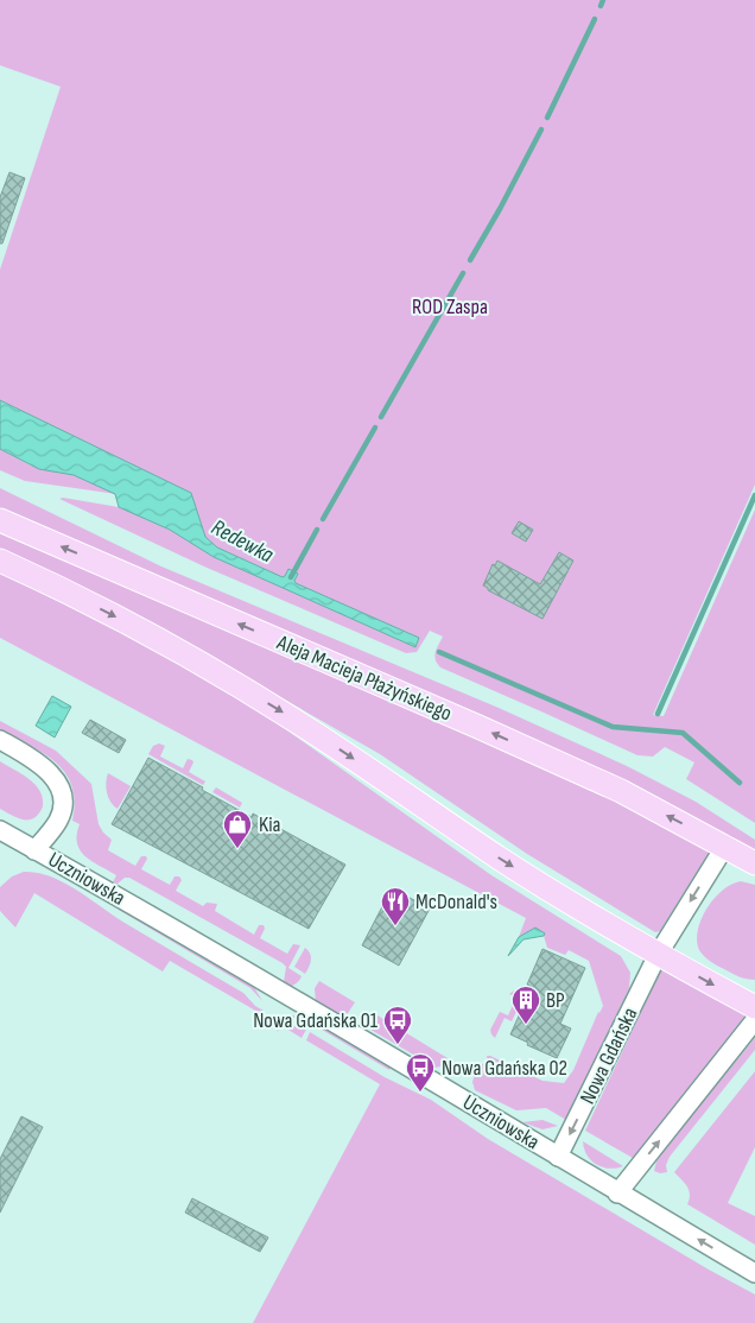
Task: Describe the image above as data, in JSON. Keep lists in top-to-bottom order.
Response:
{
  "streets": {
    "main road": ["Aleja Macieja Płażyńskiego"],
    "street": ["Uczniowska", "Nowa Gdańska"]
  },
  "crossings": [
    ["Uczniowska", "Nowa Gdańska"]
  ],
  "water": ["Redewka"],
  "parks": ["ROD Zaspa"],
  "places": {
    "shop": ["Kia"],
    "restaurant": ["McDonald's"],
    "building": ["BP"],
    "bus stop": ["Nowa Gdańska 01", "Nowa Gdańska 02"]
  }
}
